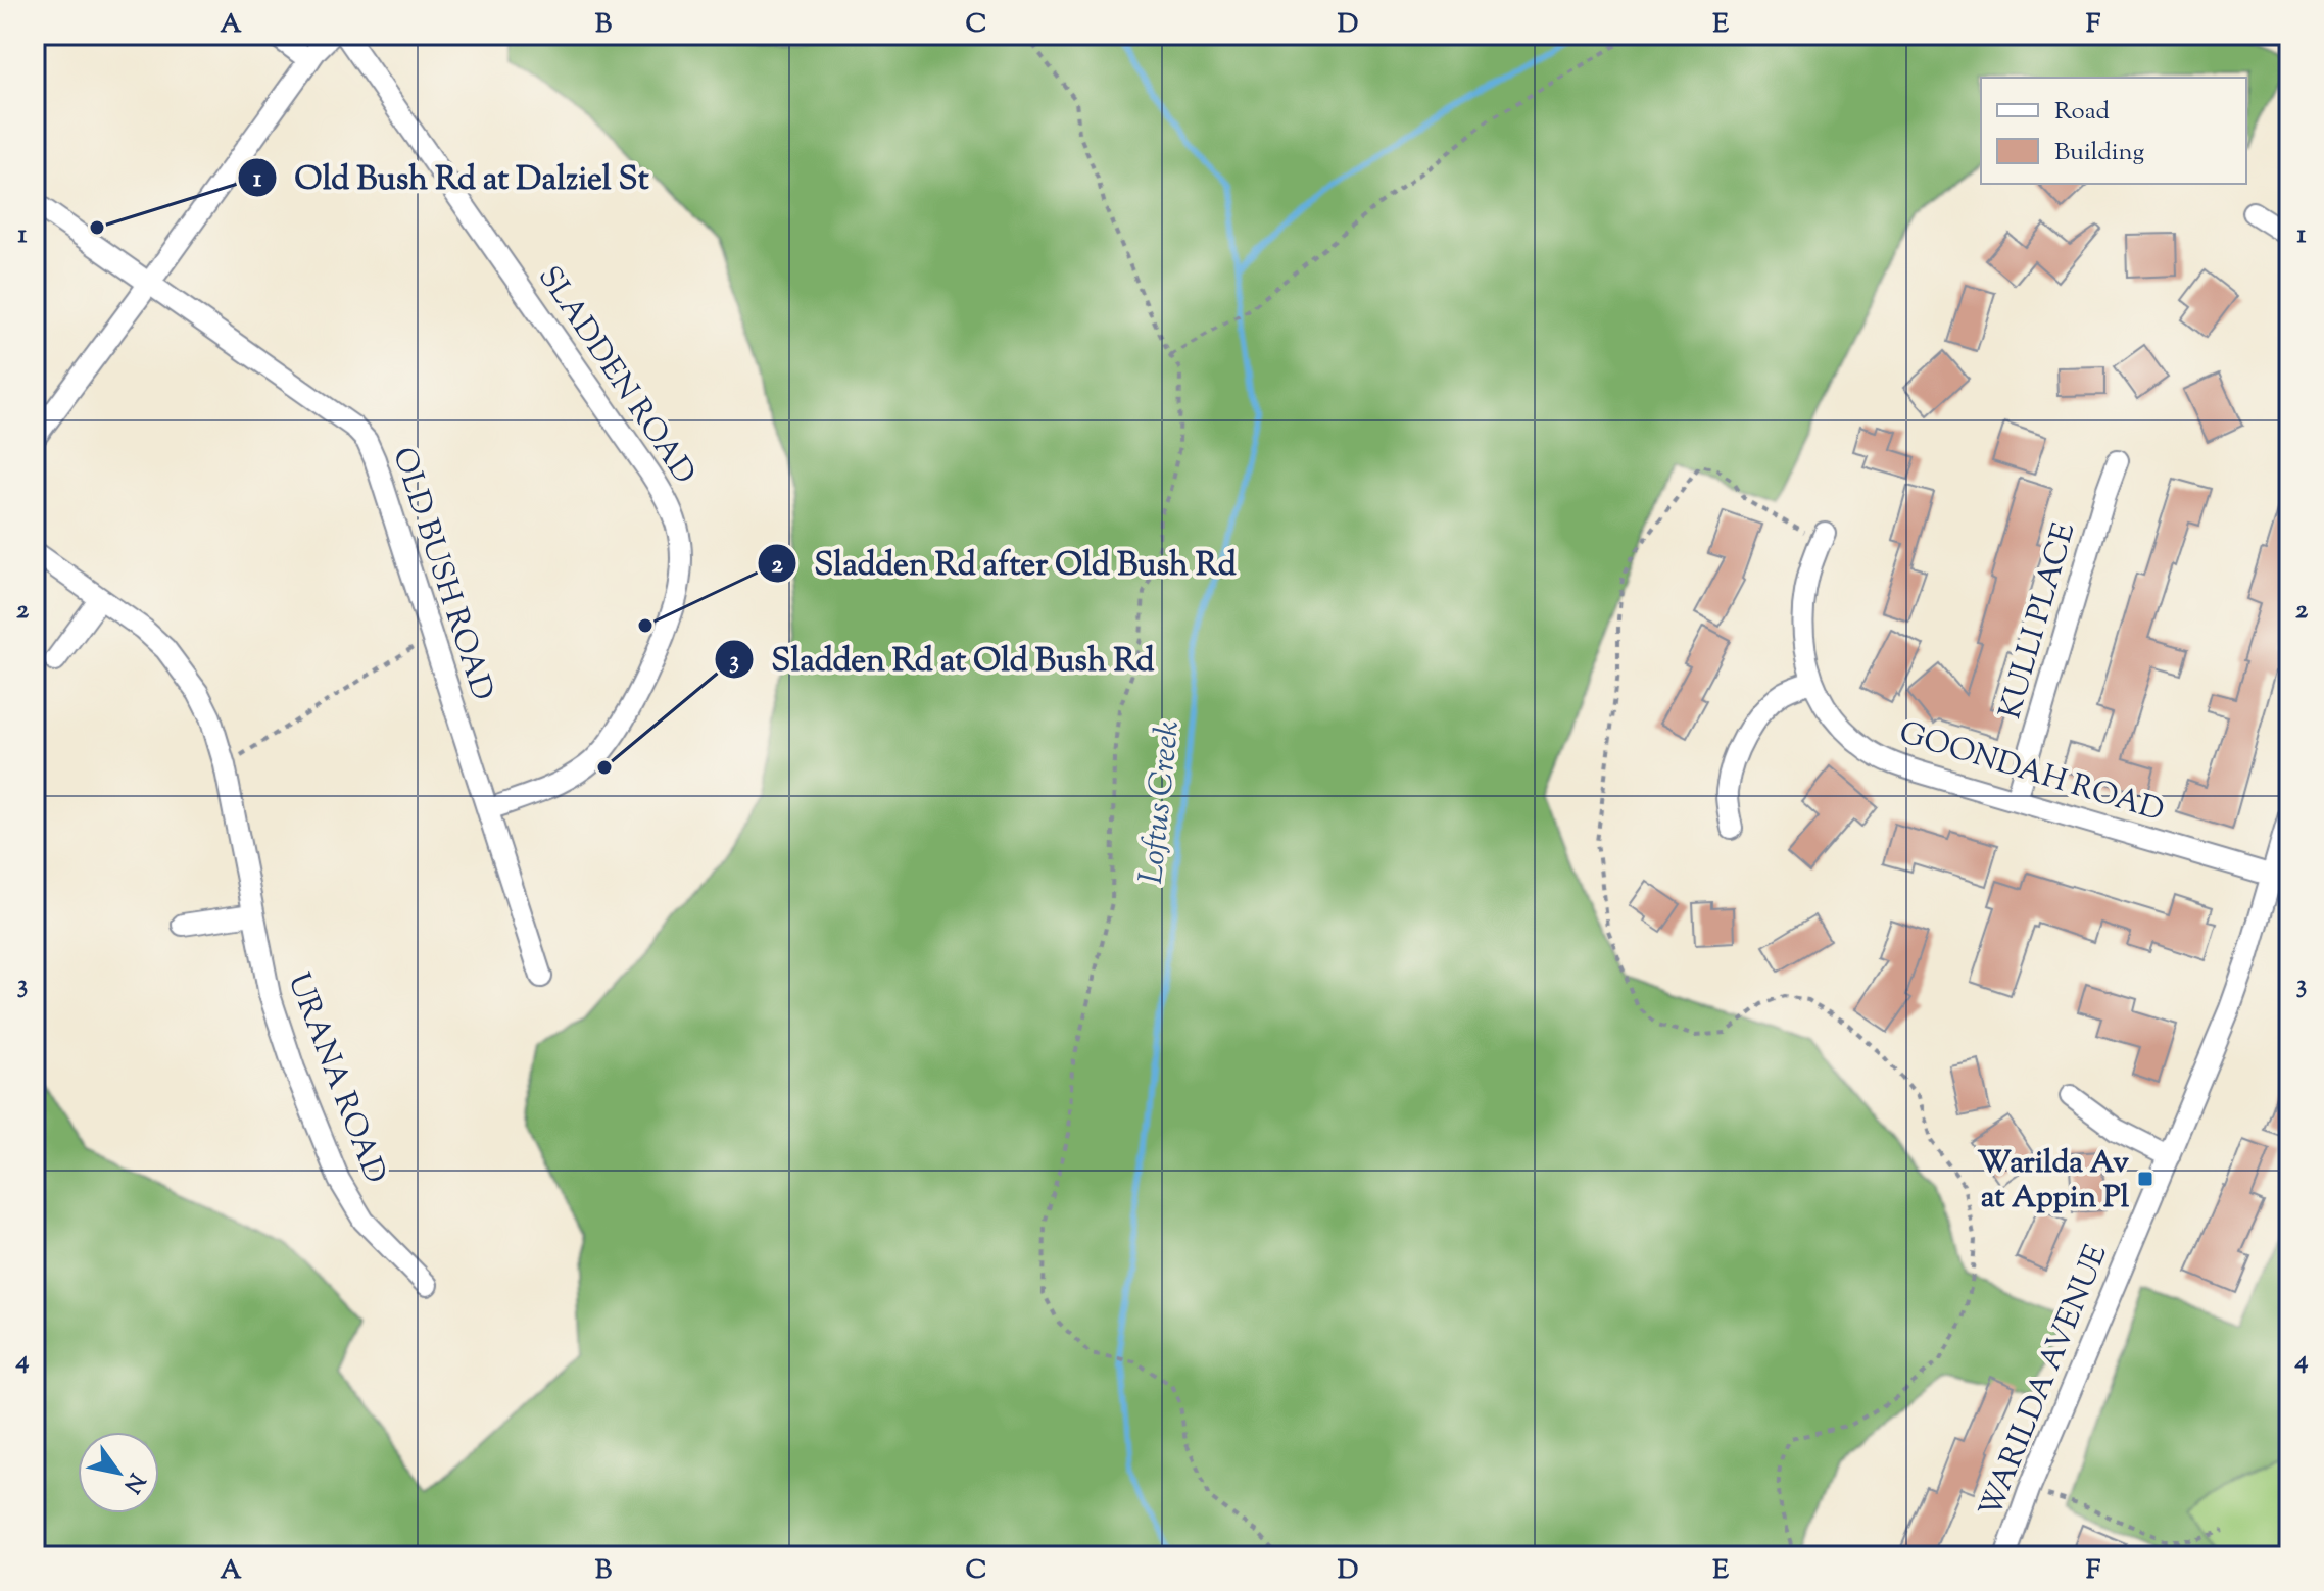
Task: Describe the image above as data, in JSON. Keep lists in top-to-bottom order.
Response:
{
  "streets": {
    "street": [
      "SLADDEN ROAD",
      "OLD BUSH ROAD",
      "KULLI PLACE",
      "GOONDAH ROAD",
      "URANA ROAD",
      "WARILDA AVENUE"
    ]
  },
  "crossings": [
    ["SLADDEN ROAD", "OLD BUSH ROAD"],
    ["KULLI PLACE", "GOONDAH ROAD"],
    ["GOONDAH ROAD", "WARILDA AVENUE"]
  ],
  "water": ["Loftus Creek"],
  "places": {
    "other": ["Old Bush Rd at Dalziel St", "Sladden Rd after Old Bush Rd", "Sladden Rd at Old Bush Rd"],
    "transit": ["Warilda Av at Appin Pl"]
  },
  "legend": ["Road", "Building"],
  "north": "bottom right",
  "grid": {
    "columns": [
      "A",
      "B",
      "C",
      "D",
      "E",
      "F"
    ],
    "rows": [
      "1",
      "2",
      "3",
      "4"
    ]
  }
}
